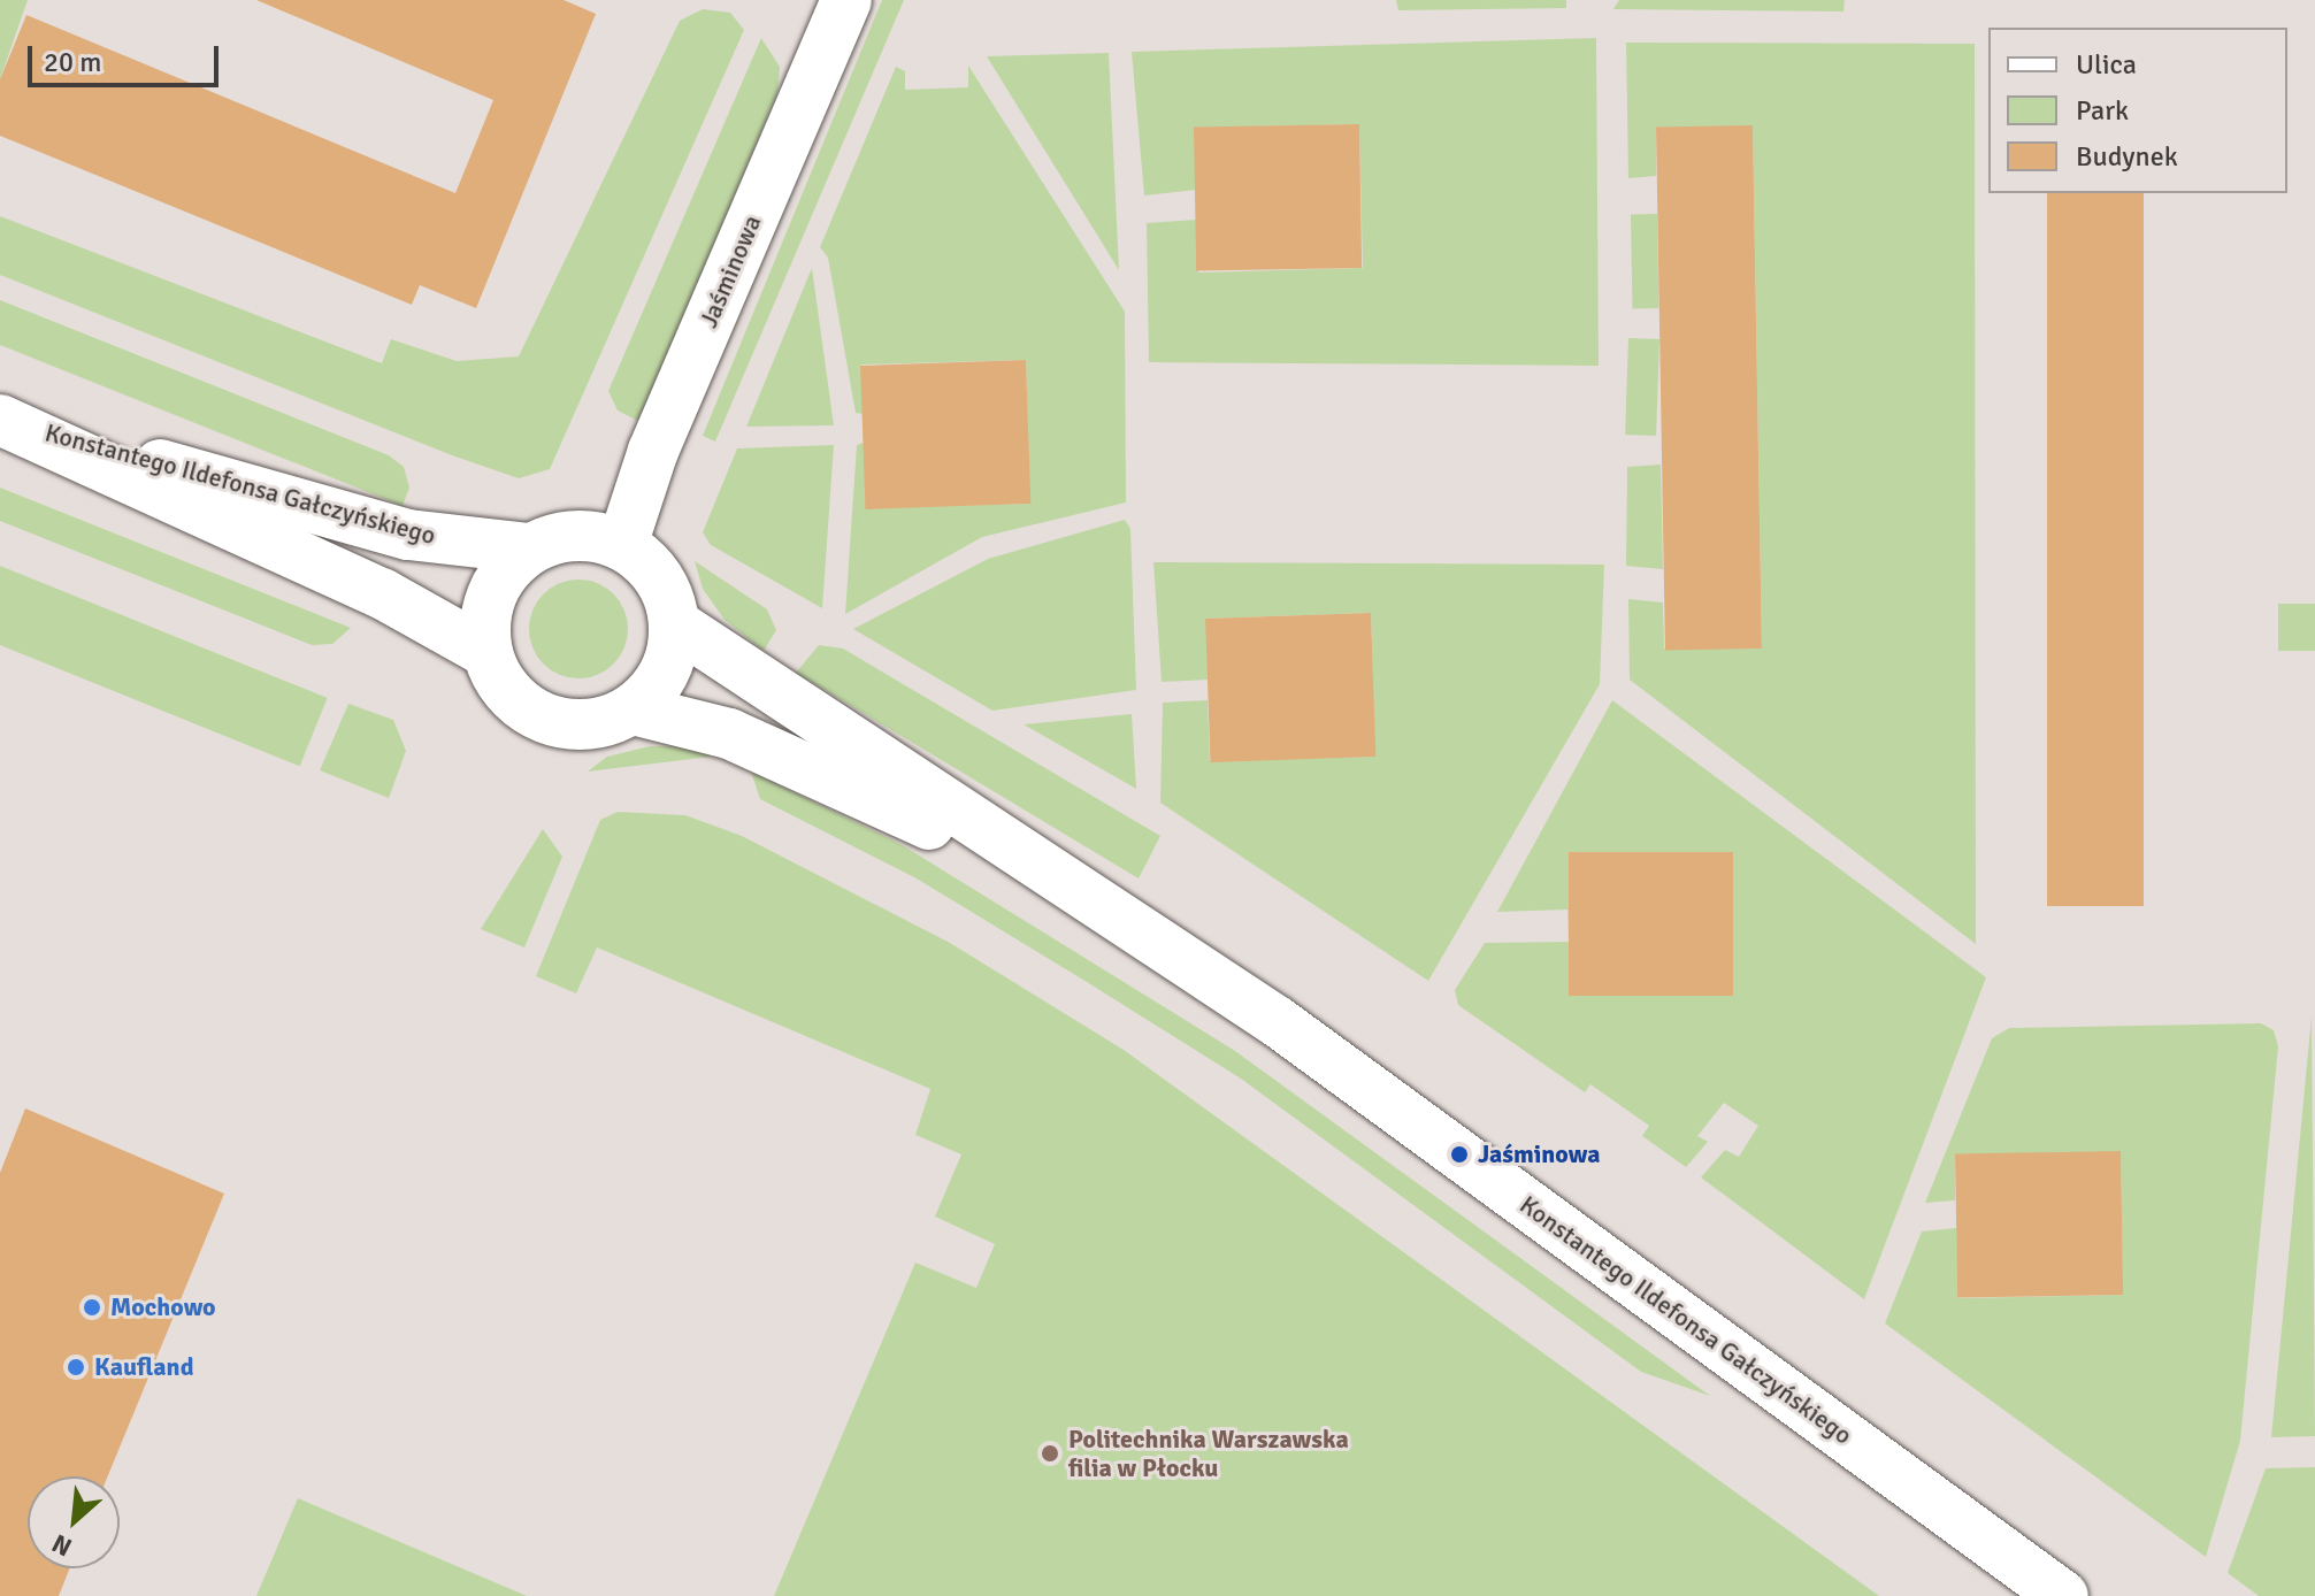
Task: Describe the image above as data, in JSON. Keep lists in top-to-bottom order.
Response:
{
  "streets": {
    "street": ["Jaśminowa", "Konstantego Ildefonsa Gałczyńskiego"]
  },
  "crossings": [
    ["Jaśminowa", "Konstantego Ildefonsa Gałczyńskiego"]
  ],
  "places": [
    "Jaśminowa",
    "Mochowo",
    "Kaufland",
    "Politechnika Warszawska filia w Płocku"
  ],
  "legend": ["Ulica", "Park", "Budynek"],
  "scale_bar": "20 m",
  "north": "bottom left"
}
